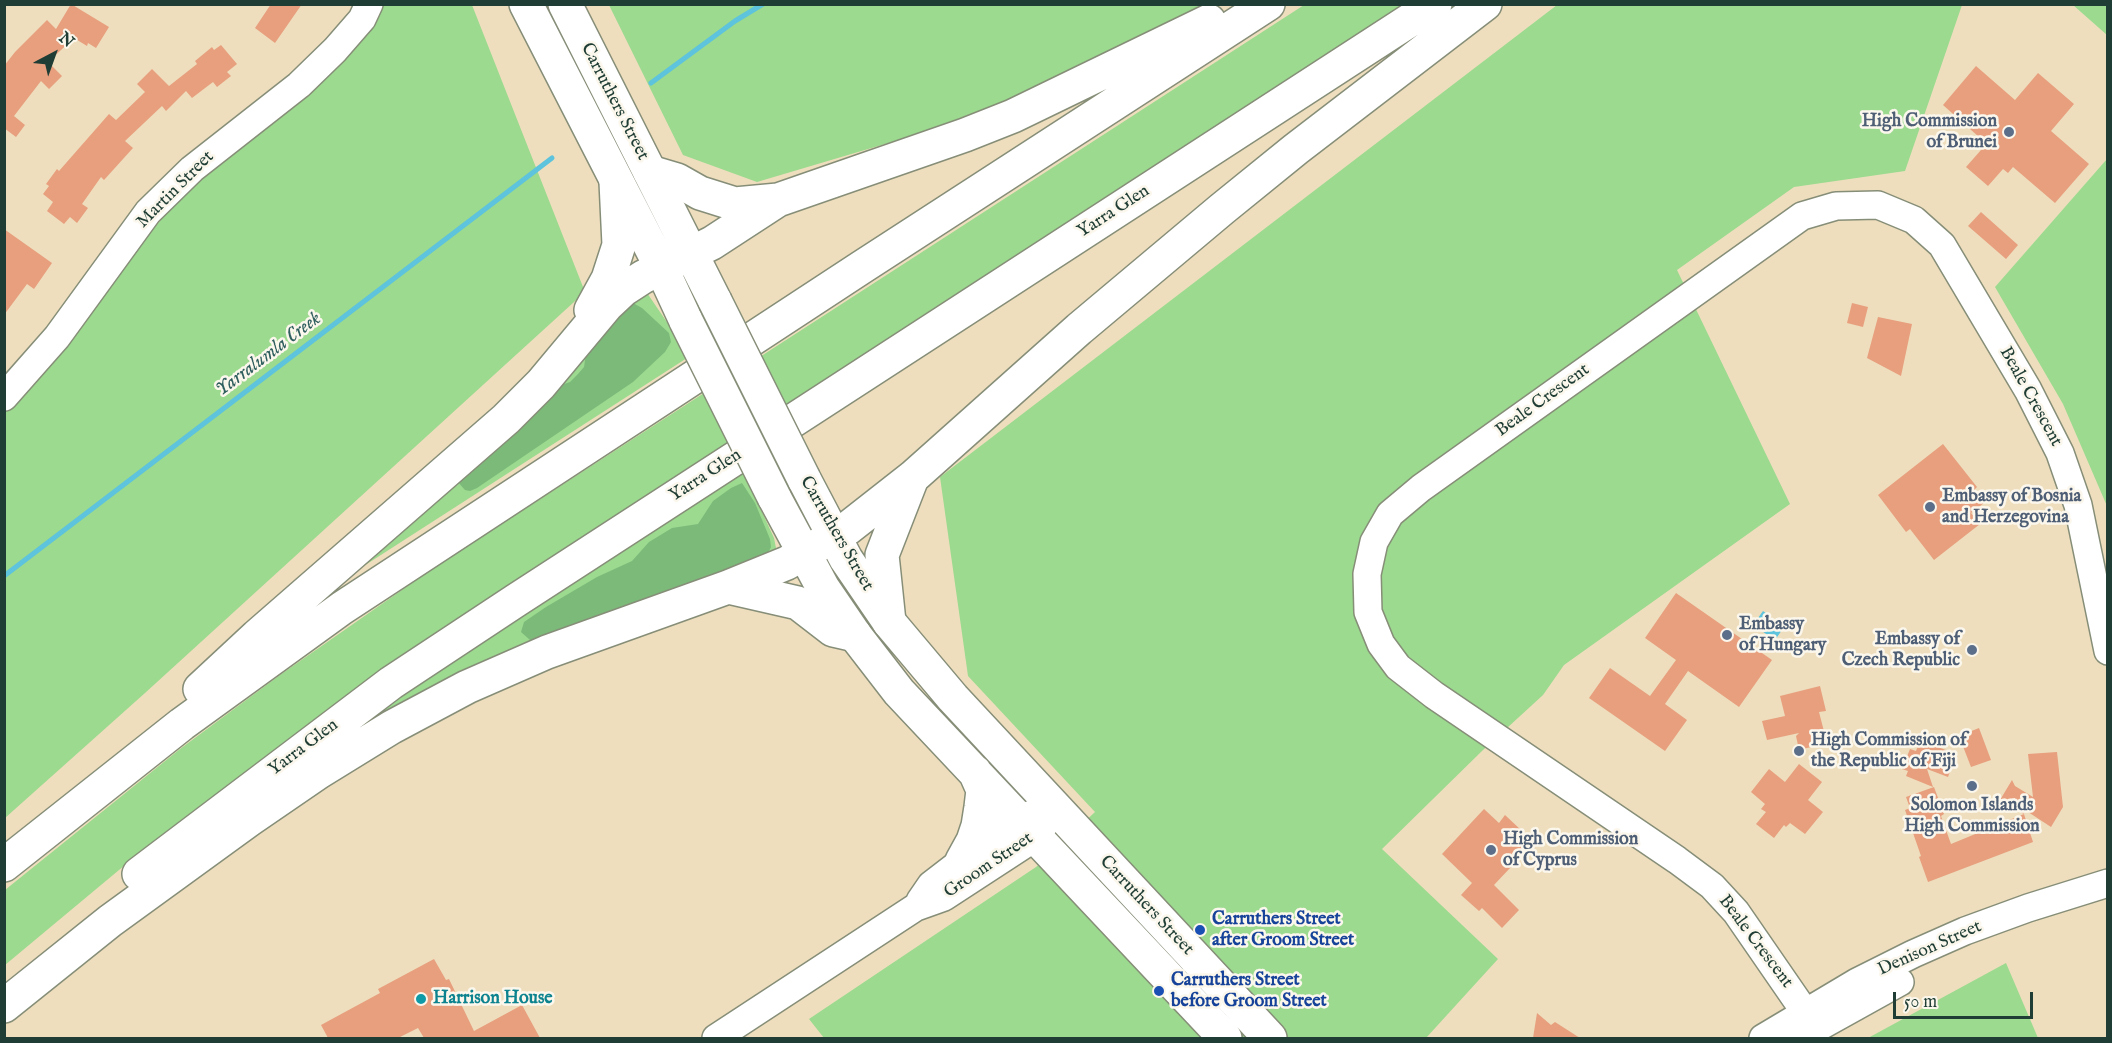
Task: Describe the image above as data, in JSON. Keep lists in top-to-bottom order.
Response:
{
  "streets": {
    "main road": ["Carruthers Street", "Yarra Glen"],
    "street": [
      "Martin Street",
      "Beale Crescent",
      "Groom Street",
      "Denison Street"
    ]
  },
  "crossings": [
    ["Carruthers Street", "Groom Street"],
    ["Beale Crescent", "Denison Street"]
  ],
  "water": ["Yarralumla Creek"],
  "places": [
    "High Commission of Brunei",
    "Embassy of Bosnia and Herzegovina",
    "Embassy of Hungary",
    "Embassy of Czech Republic",
    "High Commission of the Republic of Fiji",
    "Solomon Islands High Commission",
    "High Commission of Cyprus",
    "Carruthers Street after Groom Street",
    "Carruthers Street before Groom Street",
    "Harrison House"
  ],
  "scale_bar": "50 m",
  "north": "top right"
}
